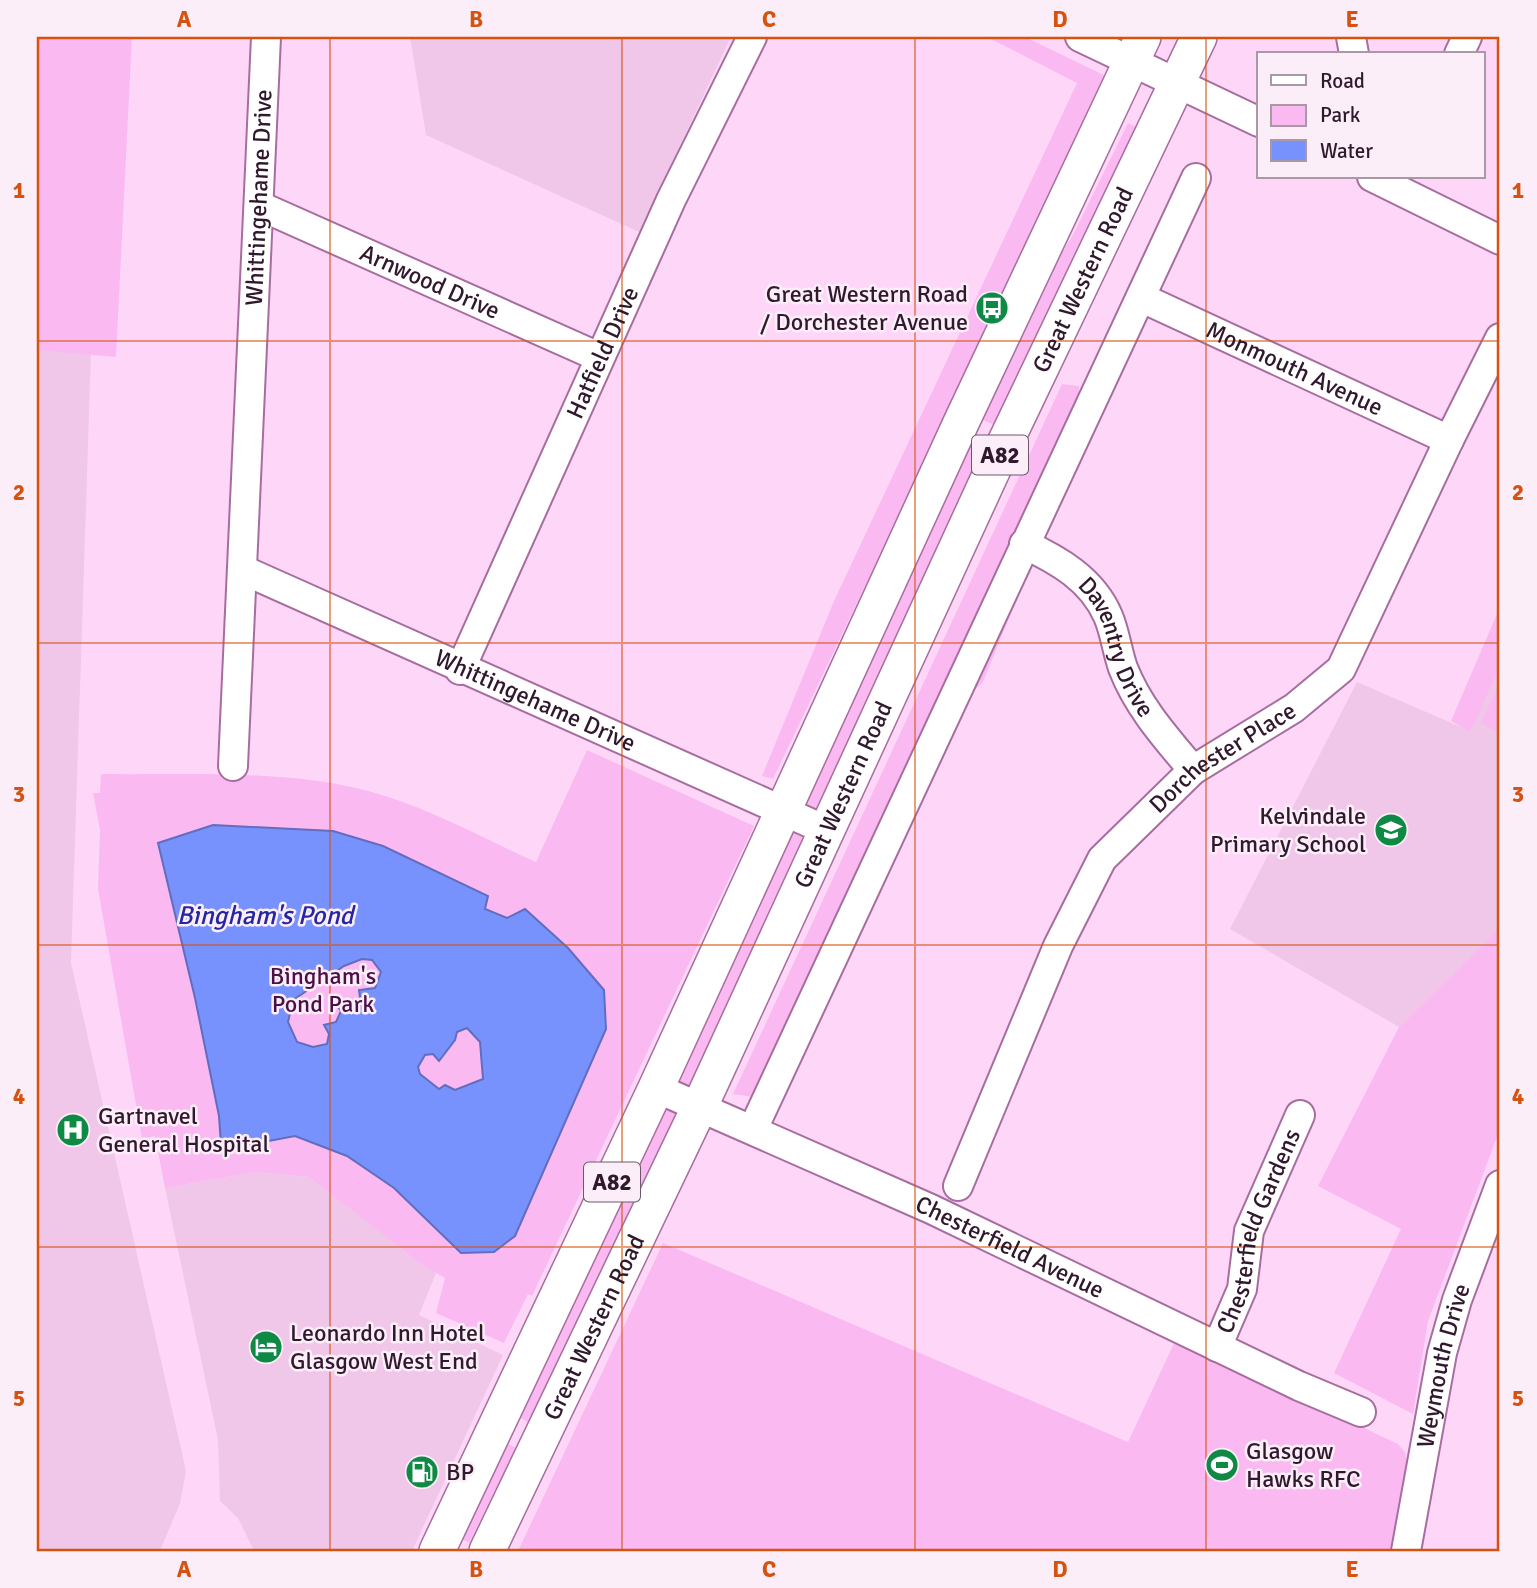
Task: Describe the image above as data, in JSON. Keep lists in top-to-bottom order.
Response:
{
  "streets": {
    "main road": ["Great Western Road", "A82"],
    "street": [
      "Whittingehame Drive",
      "Arnwood Drive",
      "Hatfield Drive",
      "Monmouth Avenue",
      "Daventry Drive",
      "Dorchester Place",
      "Chesterfield Gardens",
      "Chesterfield Avenue",
      "Weymouth Drive"
    ]
  },
  "crossings": [
    ["Whittingehame Drive", "Arnwood Drive"],
    ["Whittingehame Drive", "Great Western Road"],
    ["Whittingehame Drive", "Hatfield Drive"],
    ["Arnwood Drive", "Hatfield Drive"],
    ["Great Western Road", "Chesterfield Avenue"],
    ["Monmouth Avenue", "Dorchester Place"],
    ["Daventry Drive", "Dorchester Place"],
    ["Chesterfield Gardens", "Chesterfield Avenue"]
  ],
  "water": ["Bingham's Pond"],
  "parks": ["Bingham's Pond Park"],
  "places": {
    "bus stop": ["Great Western Road / Dorchester Avenue"],
    "school or university": ["Kelvindale Primary School"],
    "hospital": ["Gartnavel General Hospital"],
    "hotel": ["Leonardo Inn Hotel Glasgow West End"],
    "sports": ["Glasgow Hawks RFC"],
    "fuel station": ["BP"]
  },
  "legend": ["Road", "Park", "Water"],
  "grid": {
    "columns": [
      "A",
      "B",
      "C",
      "D",
      "E"
    ],
    "rows": [
      "1",
      "2",
      "3",
      "4",
      "5"
    ]
  }
}
